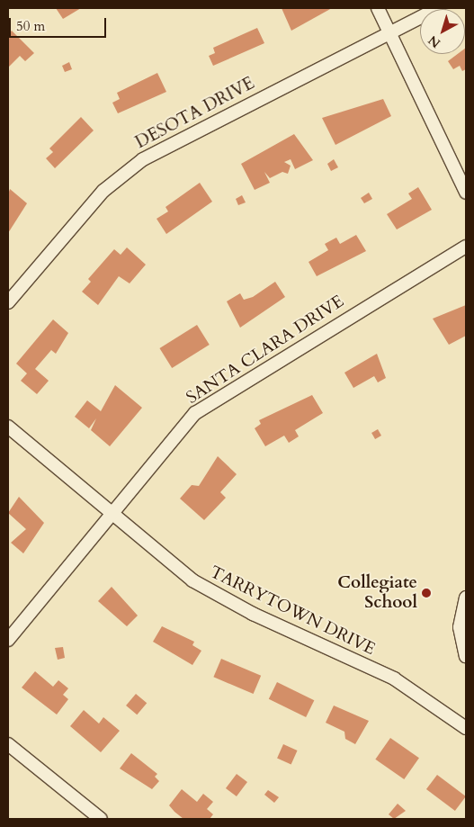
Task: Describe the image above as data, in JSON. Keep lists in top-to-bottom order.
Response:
{
  "streets": {
    "street": ["DESOTA DRIVE", "SANTA CLARA DRIVE", "TARRYTOWN DRIVE"]
  },
  "crossings": [
    ["SANTA CLARA DRIVE", "TARRYTOWN DRIVE"]
  ],
  "places": ["Collegiate School"],
  "scale_bar": "50 m",
  "north": "bottom left"
}
